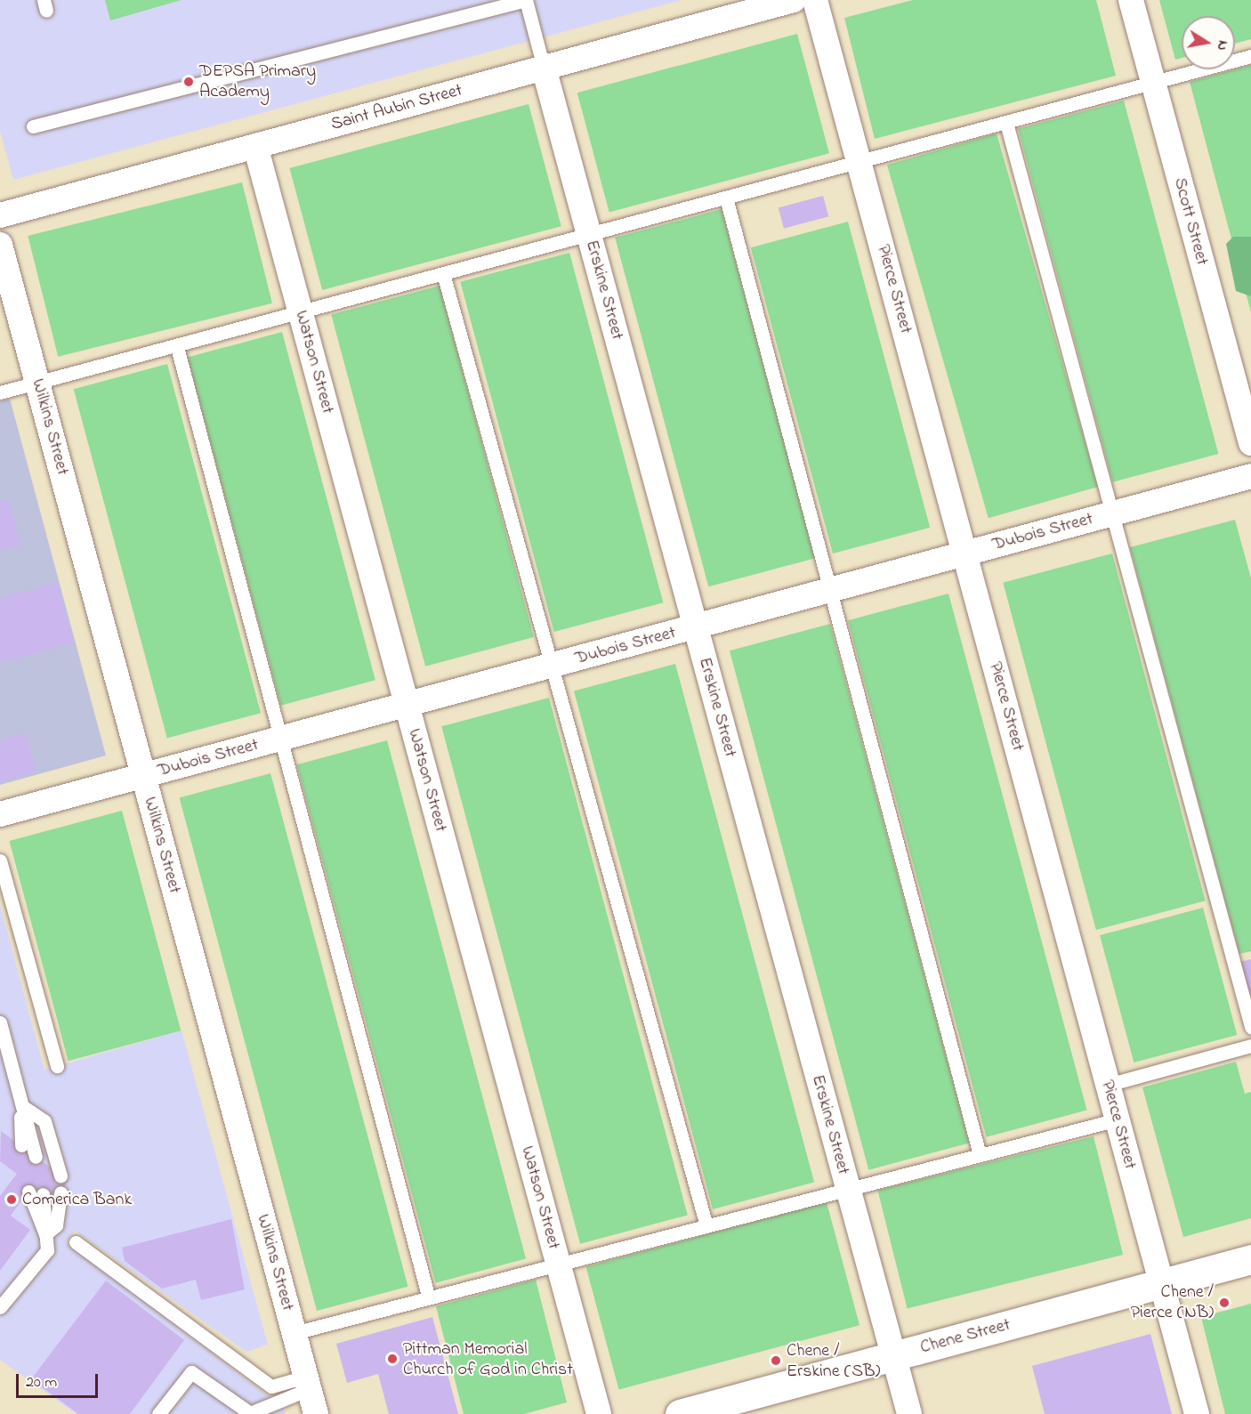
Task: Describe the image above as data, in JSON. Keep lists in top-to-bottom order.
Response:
{
  "streets": {
    "street": [
      "Saint Aubin Street",
      "Scott Street",
      "Pierce Street",
      "Erskine Street",
      "Watson Street",
      "Wilkins Street",
      "Dubois Street",
      "Chene Street"
    ]
  },
  "crossings": [
    ["Saint Aubin Street", "Erskine Street"],
    ["Saint Aubin Street", "Watson Street"],
    ["Pierce Street", "Dubois Street"],
    ["Pierce Street", "Chene Street"],
    ["Erskine Street", "Dubois Street"],
    ["Erskine Street", "Chene Street"],
    ["Watson Street", "Dubois Street"],
    ["Wilkins Street", "Dubois Street"]
  ],
  "places": [
    "DEPSA Primary Academy",
    "Comerica Bank",
    "Chene / Pierce (NB)",
    "Pittman Memorial Church of God in Christ",
    "Chene / Erskine (SB)"
  ],
  "scale_bar": "20 m",
  "north": "right"
}
